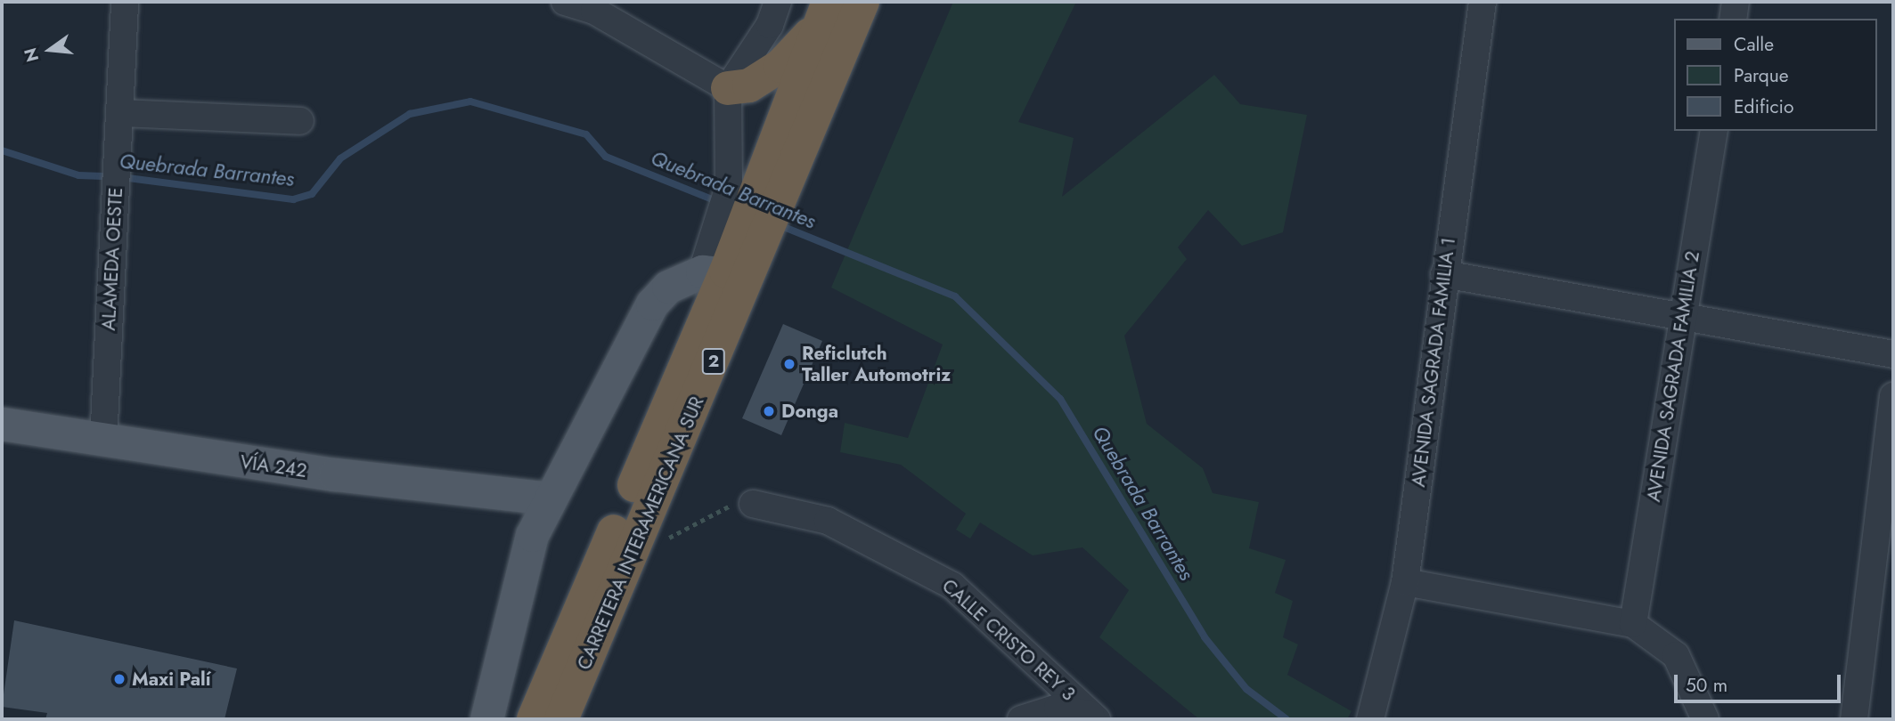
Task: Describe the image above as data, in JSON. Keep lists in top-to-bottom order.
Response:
{
  "streets": {
    "highway": ["2", "CARRETERA INTERAMERICANA SUR"],
    "main road": ["VÍA 242"],
    "street": [
      "ALAMEDA OESTE",
      "AVENIDA SAGRADA FAMILIA 1",
      "AVENIDA SAGRADA FAMILIA 2",
      "CALLE CRISTO REY 3"
    ]
  },
  "crossings": [
    ["ALAMEDA OESTE", "VÍA 242"]
  ],
  "water": ["Quebrada Barrantes"],
  "places": ["Reficlutch Taller Automotriz", "Donga", "Maxi Palí"],
  "legend": ["Calle", "Parque", "Edificio"],
  "scale_bar": "50 m",
  "north": "left"
}
